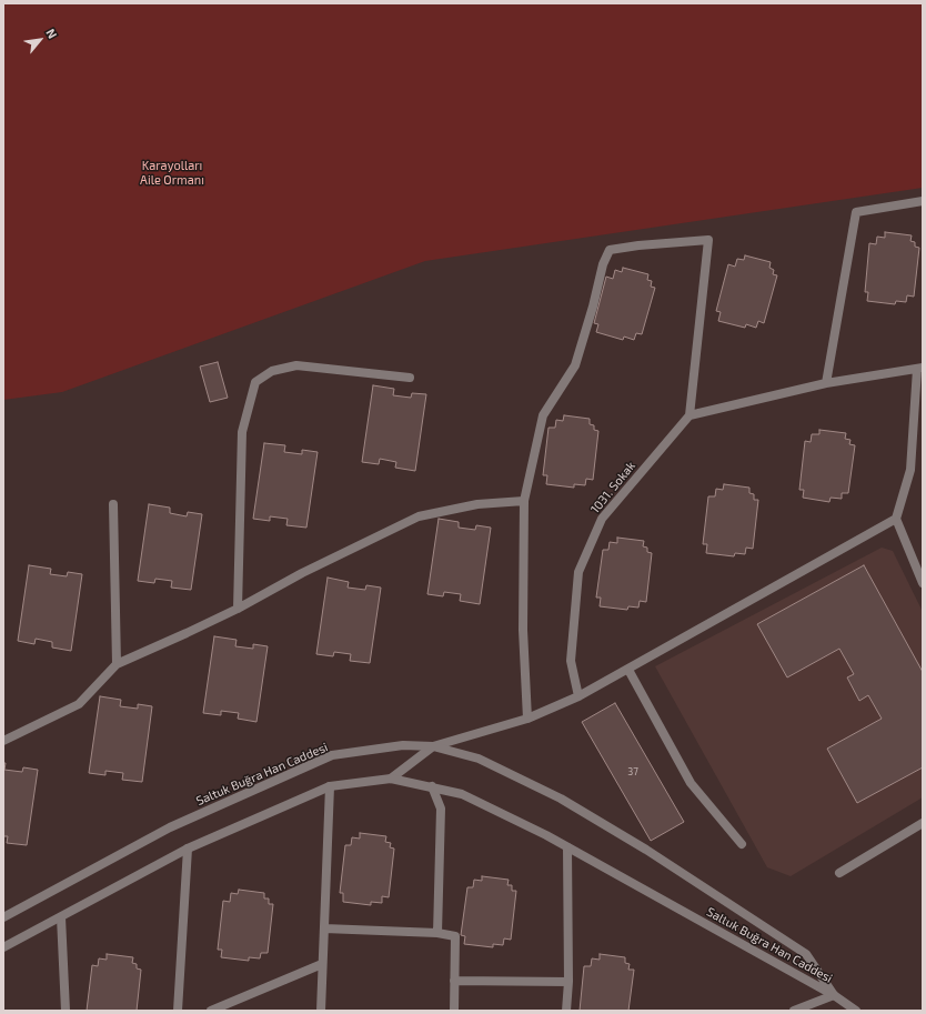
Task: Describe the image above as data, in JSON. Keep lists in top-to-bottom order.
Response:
{
  "streets": {
    "street": ["1031. Sokak", "Saltuk Buğra Han Caddesi"]
  },
  "parks": ["Karayolları Aile Ormanı"],
  "house_numbers": ["37"],
  "north": "top right"
}
